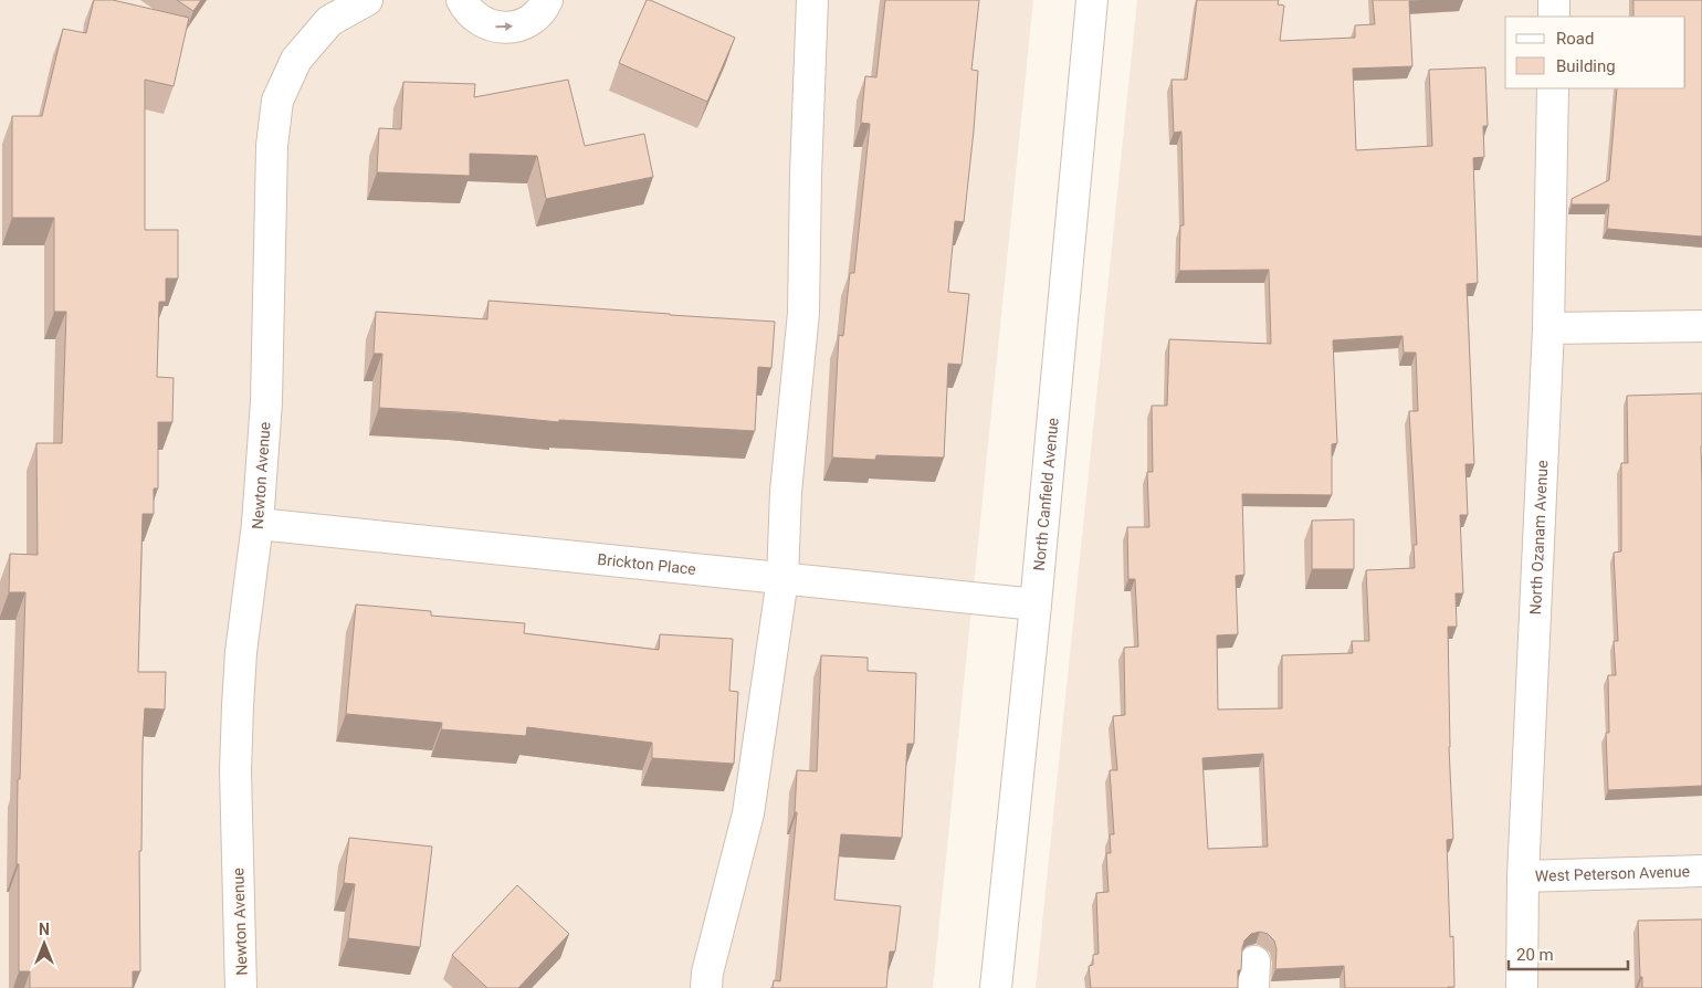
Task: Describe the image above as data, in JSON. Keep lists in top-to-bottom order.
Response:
{
  "streets": {
    "street": [
      "Newton Avenue",
      "North Canfield Avenue",
      "North Ozanam Avenue",
      "Brickton Place",
      "West Peterson Avenue"
    ]
  },
  "crossings": [
    ["Newton Avenue", "Brickton Place"],
    ["North Canfield Avenue", "Brickton Place"],
    ["North Ozanam Avenue", "West Peterson Avenue"]
  ],
  "legend": ["Road", "Building"],
  "scale_bar": "20 m",
  "north": "top"
}
